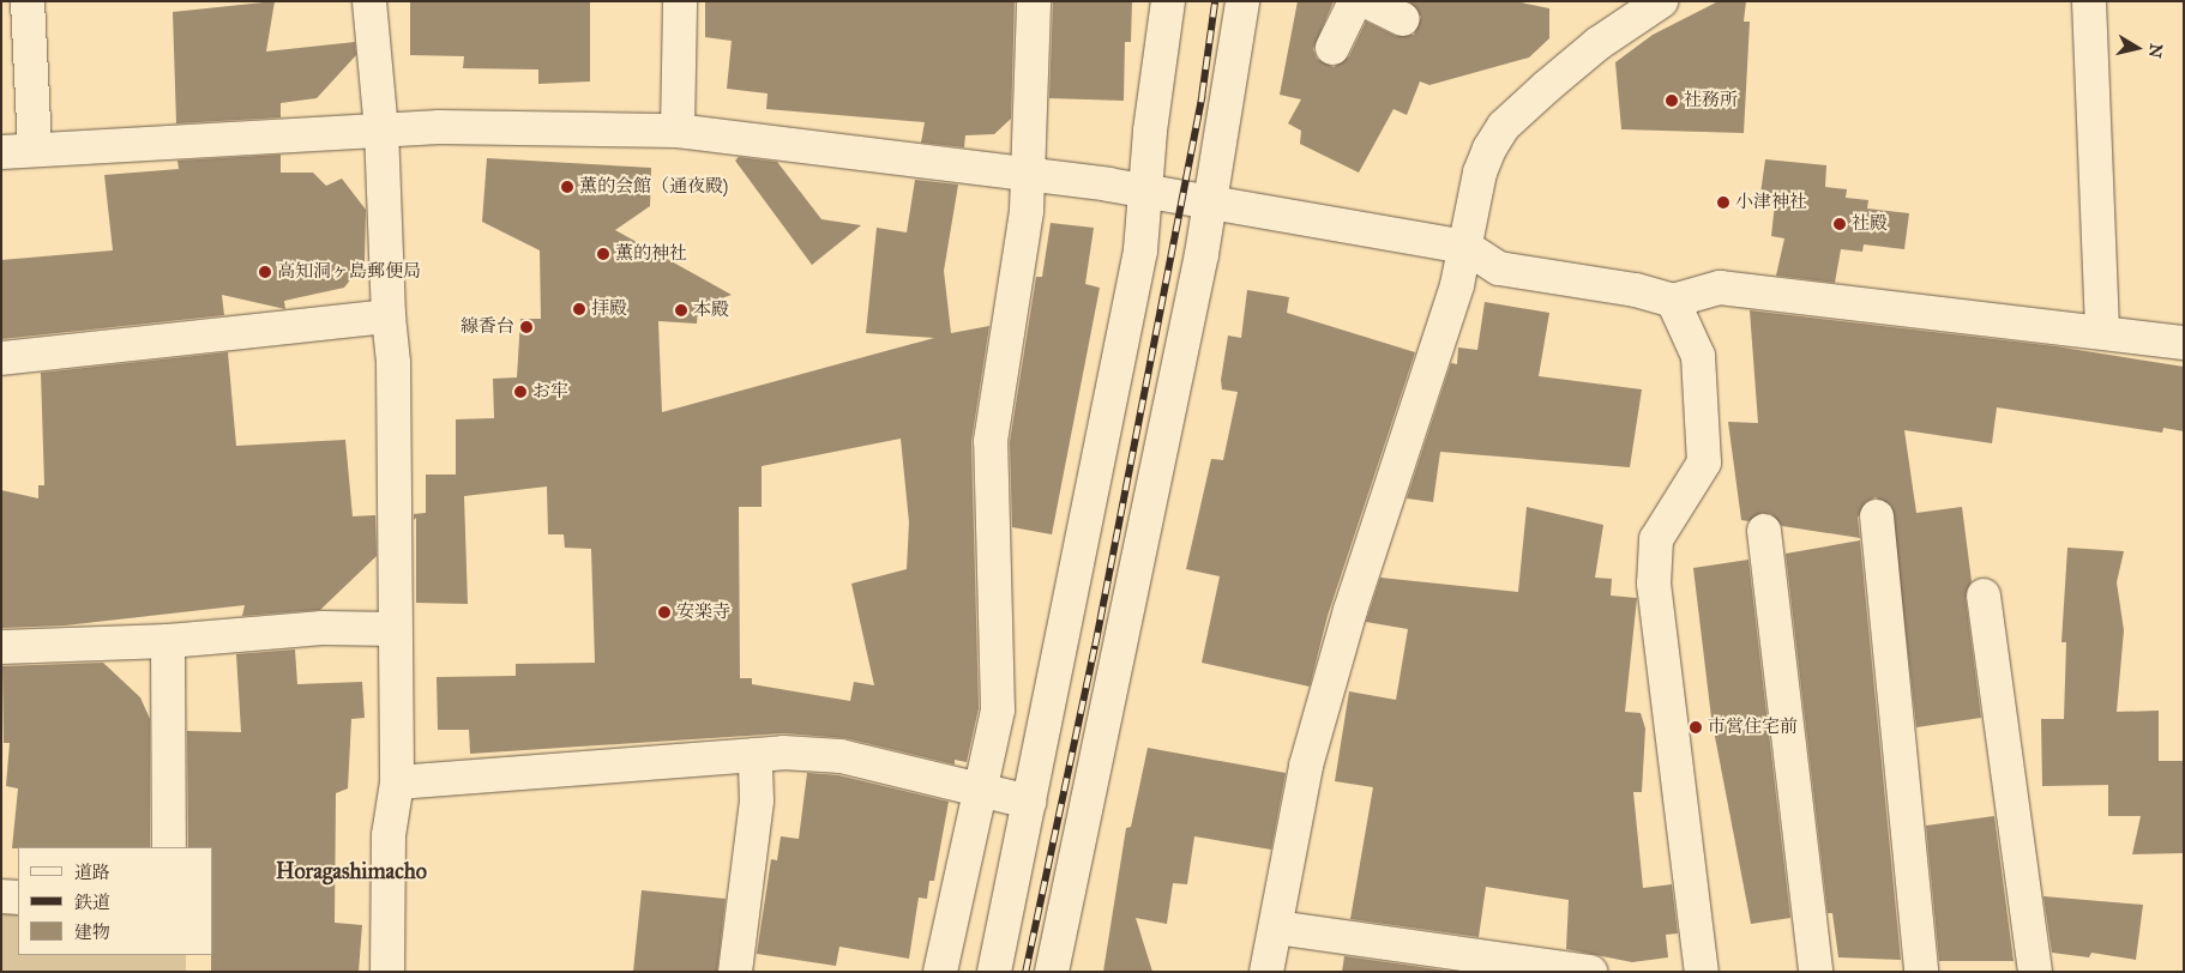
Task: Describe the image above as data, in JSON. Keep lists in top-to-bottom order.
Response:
{
  "districts": ["Horagashimacho"],
  "places": [
    "社務所",
    "薫的会館（通夜殿)",
    "小津神社",
    "社殿",
    "薫的神社",
    "高知洞ヶ島郵便局",
    "拝殿",
    "本殿",
    "線香台",
    "お牢",
    "安楽寺",
    "市営住宅前"
  ],
  "legend": ["道路", "鉄道", "建物"],
  "north": "right"
}
